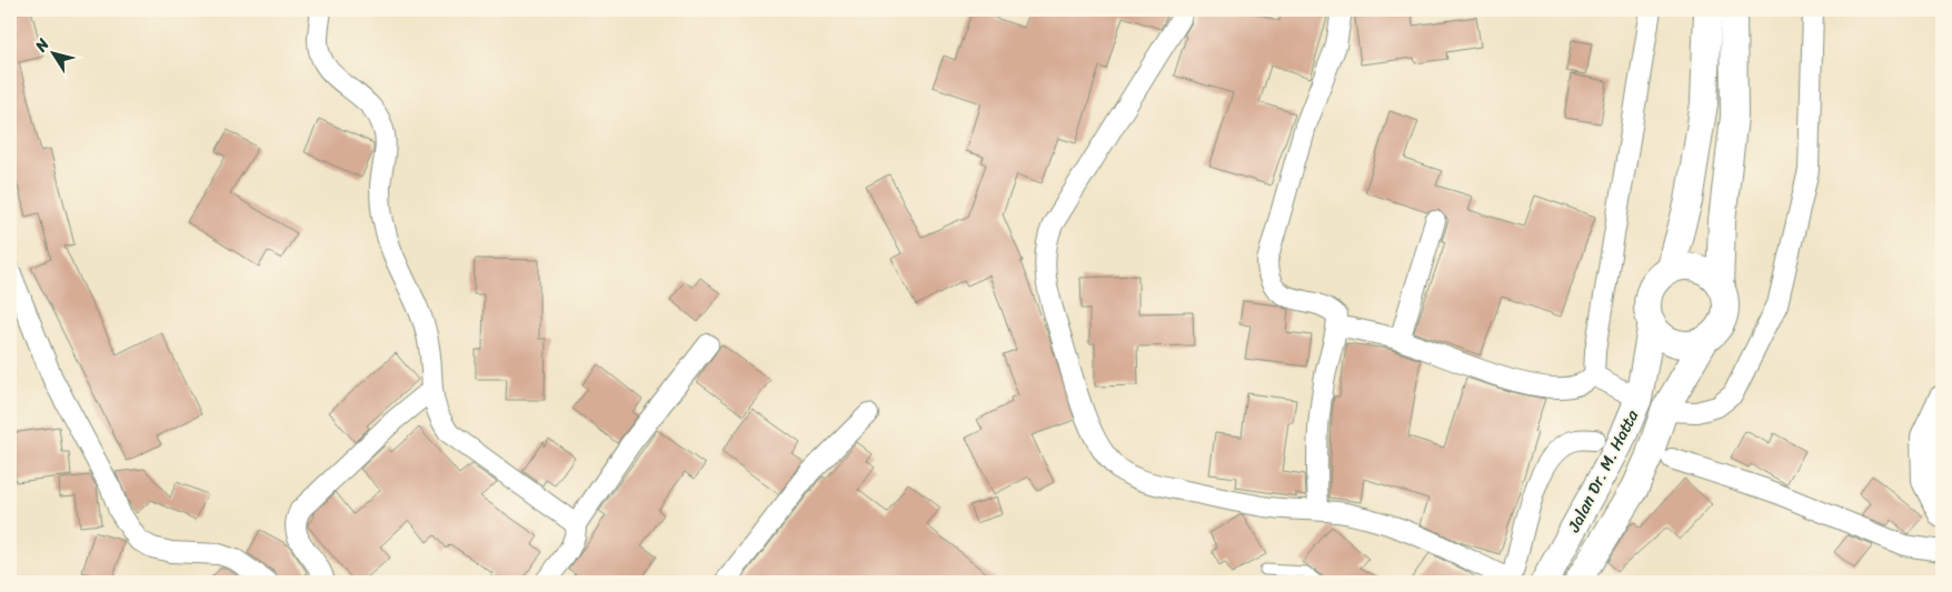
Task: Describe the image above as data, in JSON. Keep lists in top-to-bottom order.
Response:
{
  "streets": {
    "main road": ["Jalan Dr. M. Hatta"]
  },
  "north": "top left"
}
